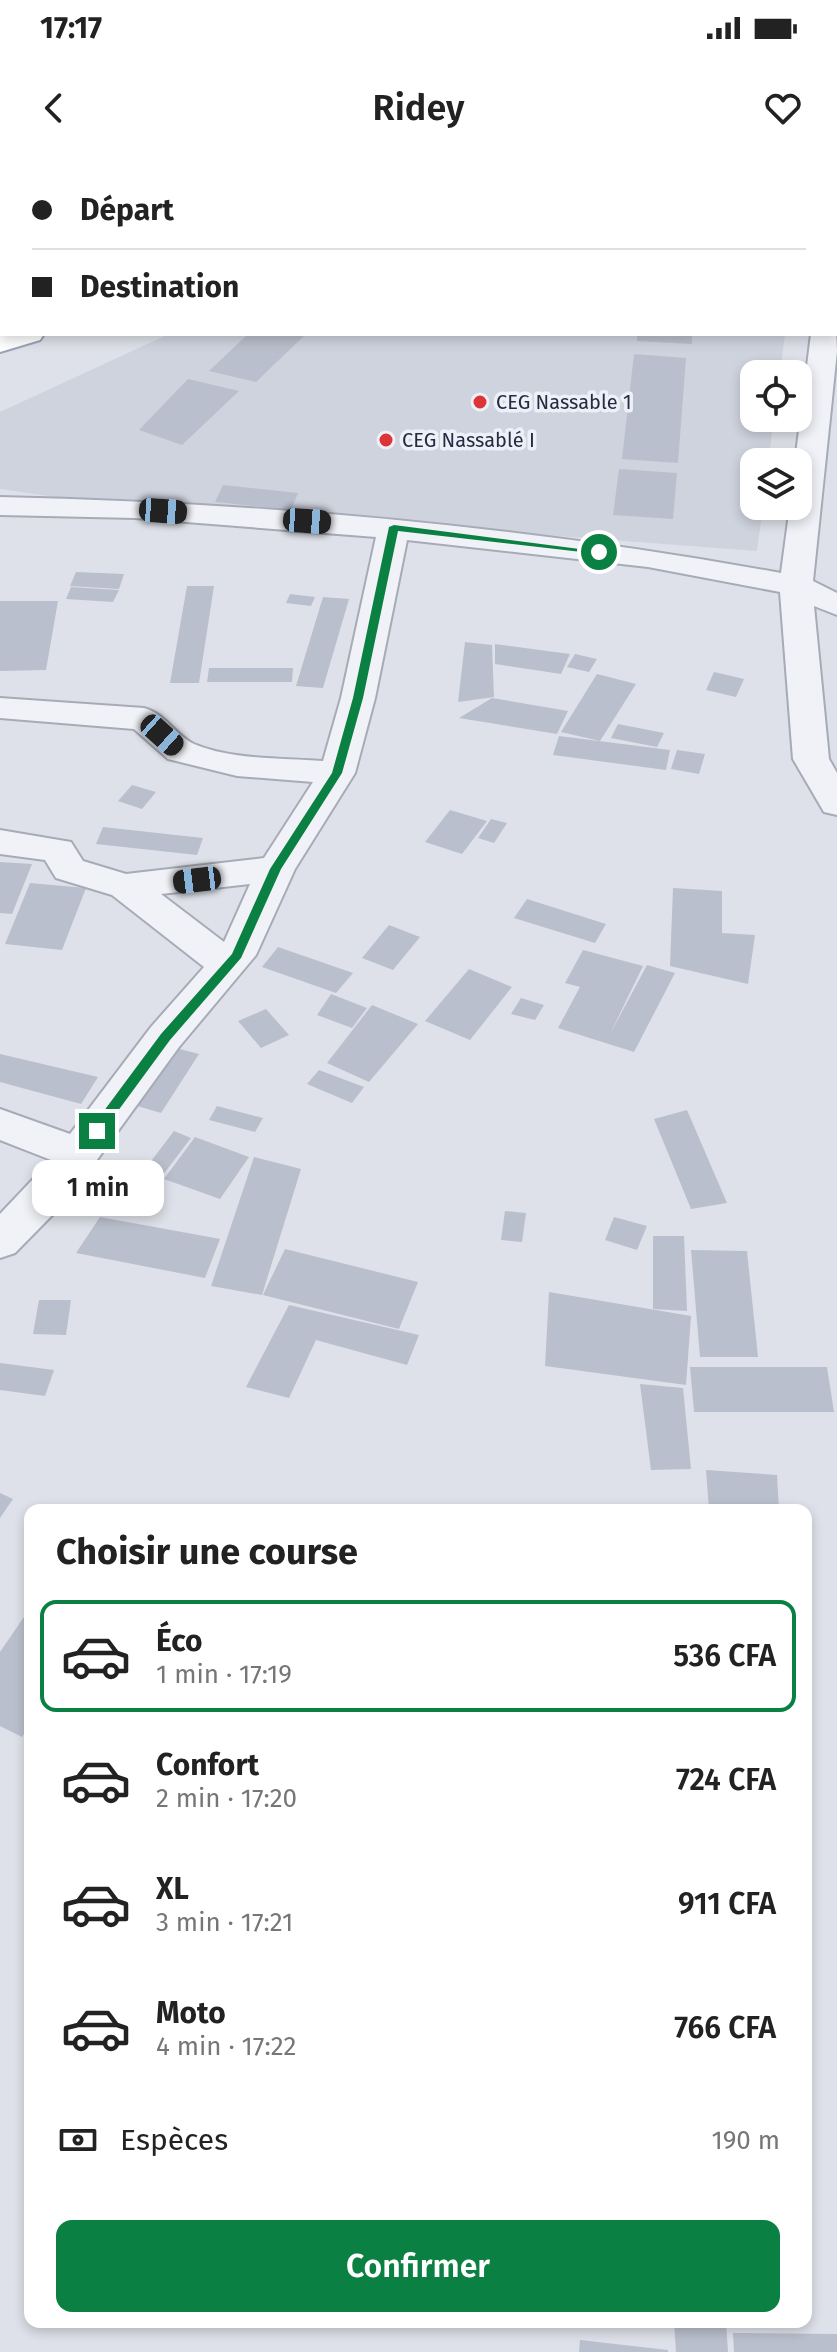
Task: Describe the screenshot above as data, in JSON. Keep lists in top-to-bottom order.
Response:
{
  "places": ["CEG Nassable 1", "CEG Nassablé I"],
  "page": {
    "status": "17:17",
    "header": "Ridey",
    "banner": ["Départ", "Destination"],
    "bubble": "1 min",
    "heading": "Choisir une course",
    "list": [
      {
        "name": "Éco",
        "note": "1 min · 17:19",
        "value": "536 CFA"
      },
      {
        "name": "Confort",
        "note": "2 min · 17:20",
        "value": "724 CFA"
      },
      {
        "name": "XL",
        "note": "3 min · 17:21",
        "value": "911 CFA"
      },
      {
        "name": "Moto",
        "note": "4 min · 17:22",
        "value": "766 CFA"
      }
    ],
    "pay": ["Espèces", "190 m"],
    "buttons": "Confirmer"
  }
}
